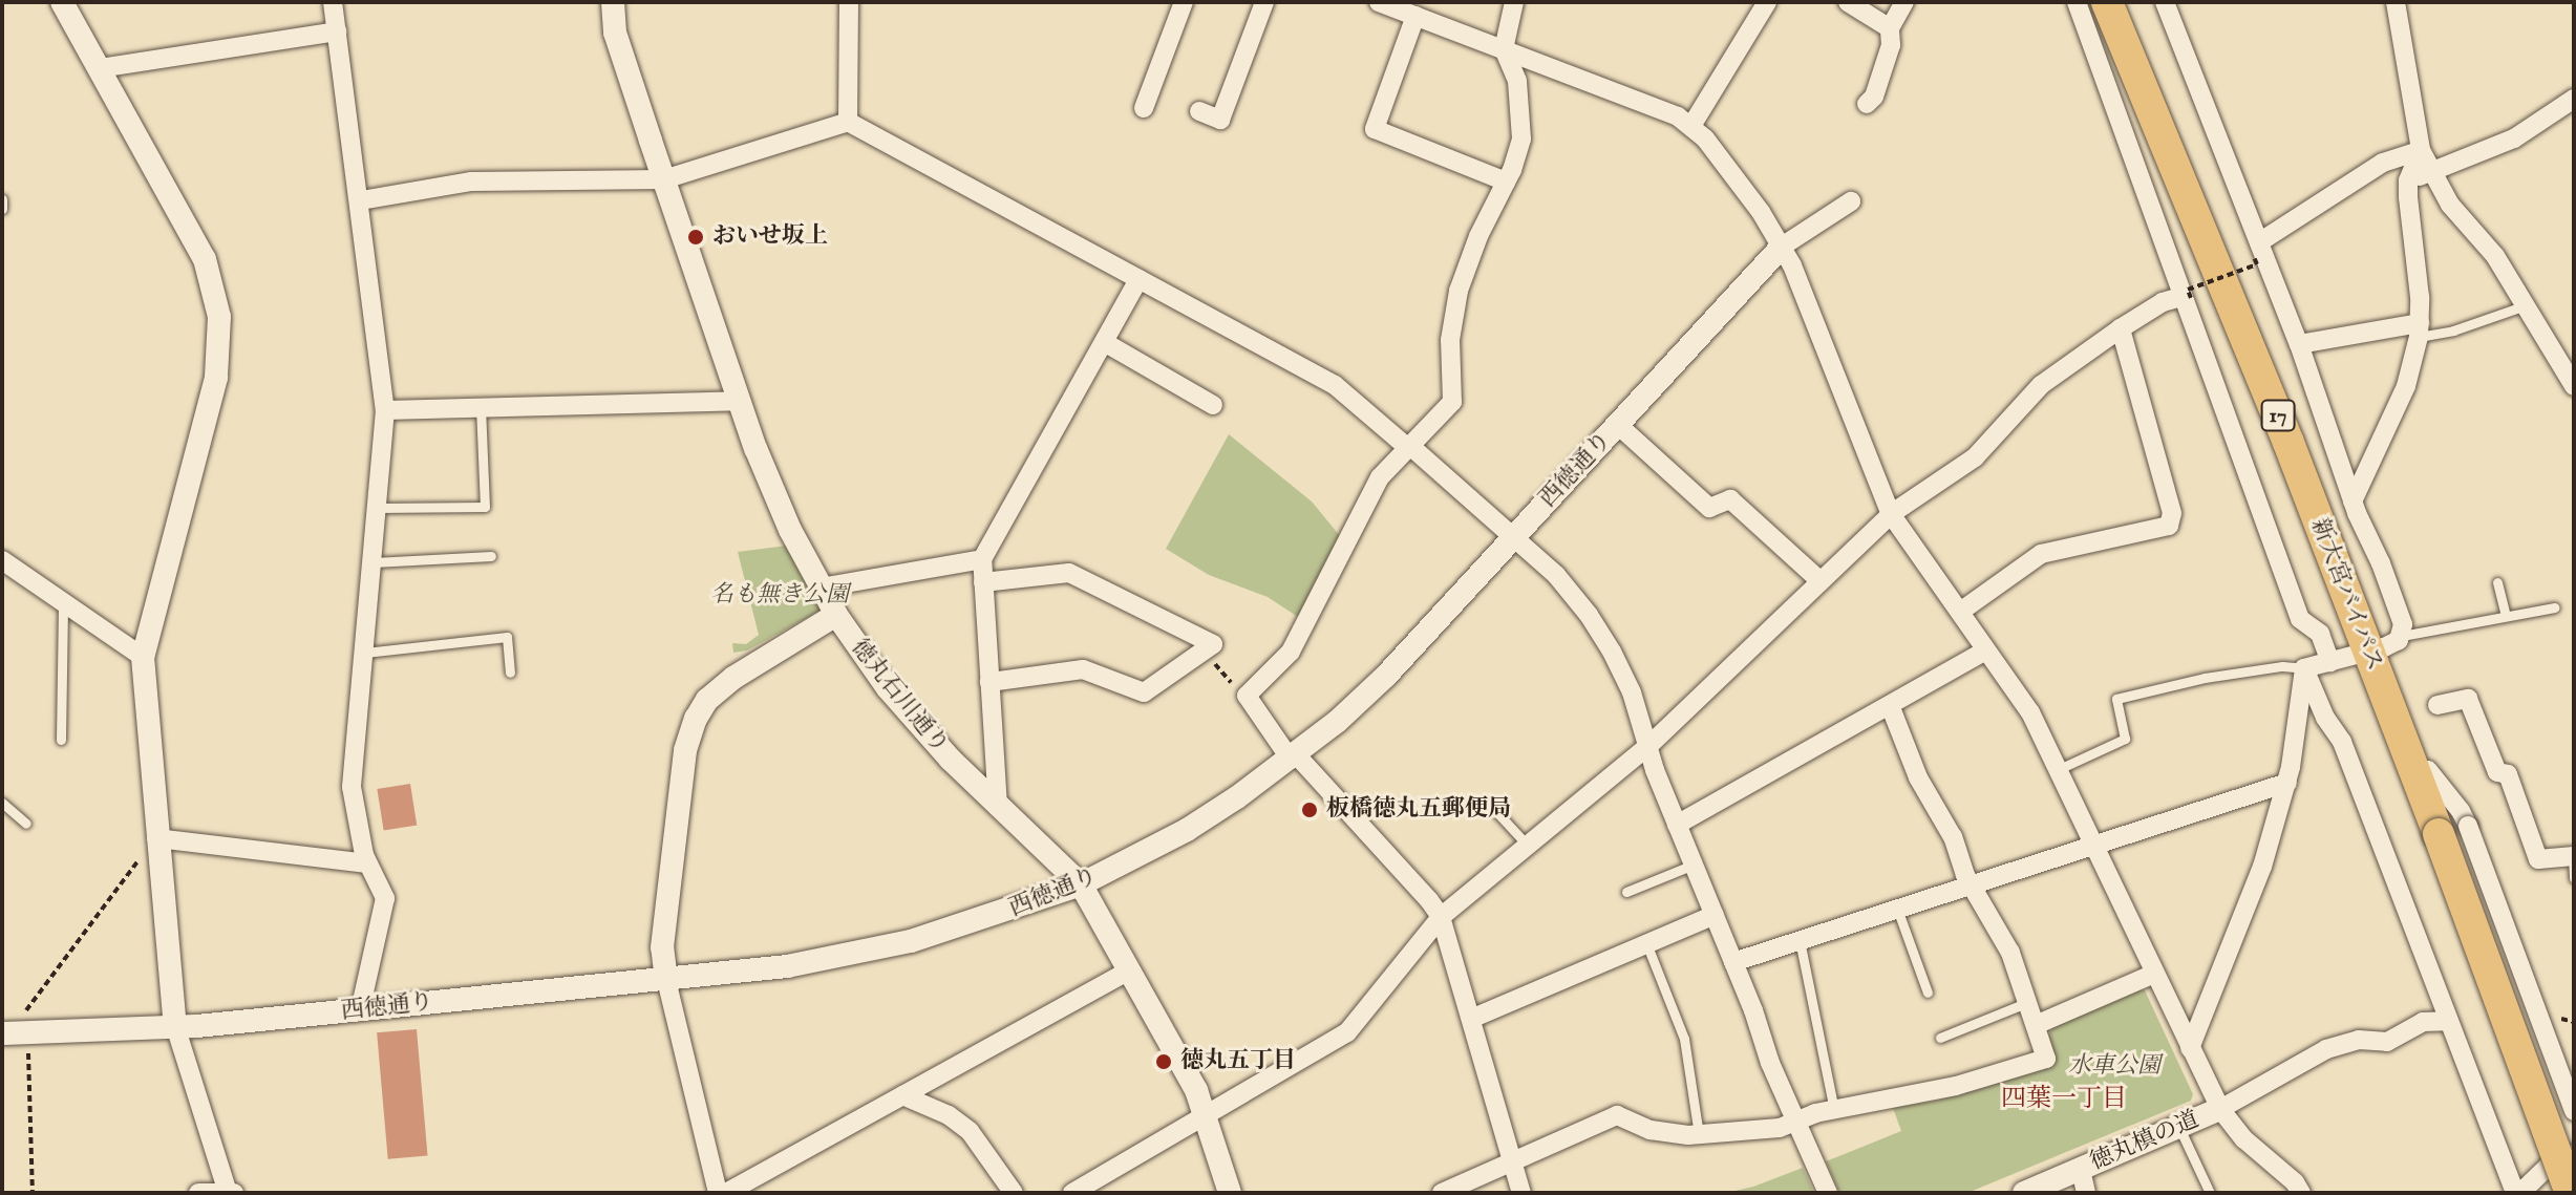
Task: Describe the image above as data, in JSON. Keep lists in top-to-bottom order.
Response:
{
  "streets": {
    "highway": ["17", "新大宮バイパス"],
    "street": ["西徳通り", "徳丸石川通り", "徳丸槙の道"]
  },
  "crossings": [
    ["17", "新大宮バイパス"],
    ["西徳通り", "徳丸石川通り"]
  ],
  "districts": ["四葉一丁目"],
  "parks": ["名も無き公園", "水車公園"],
  "places": ["おいせ坂上", "板橋徳丸五郵便局", "徳丸五丁目"]
}
